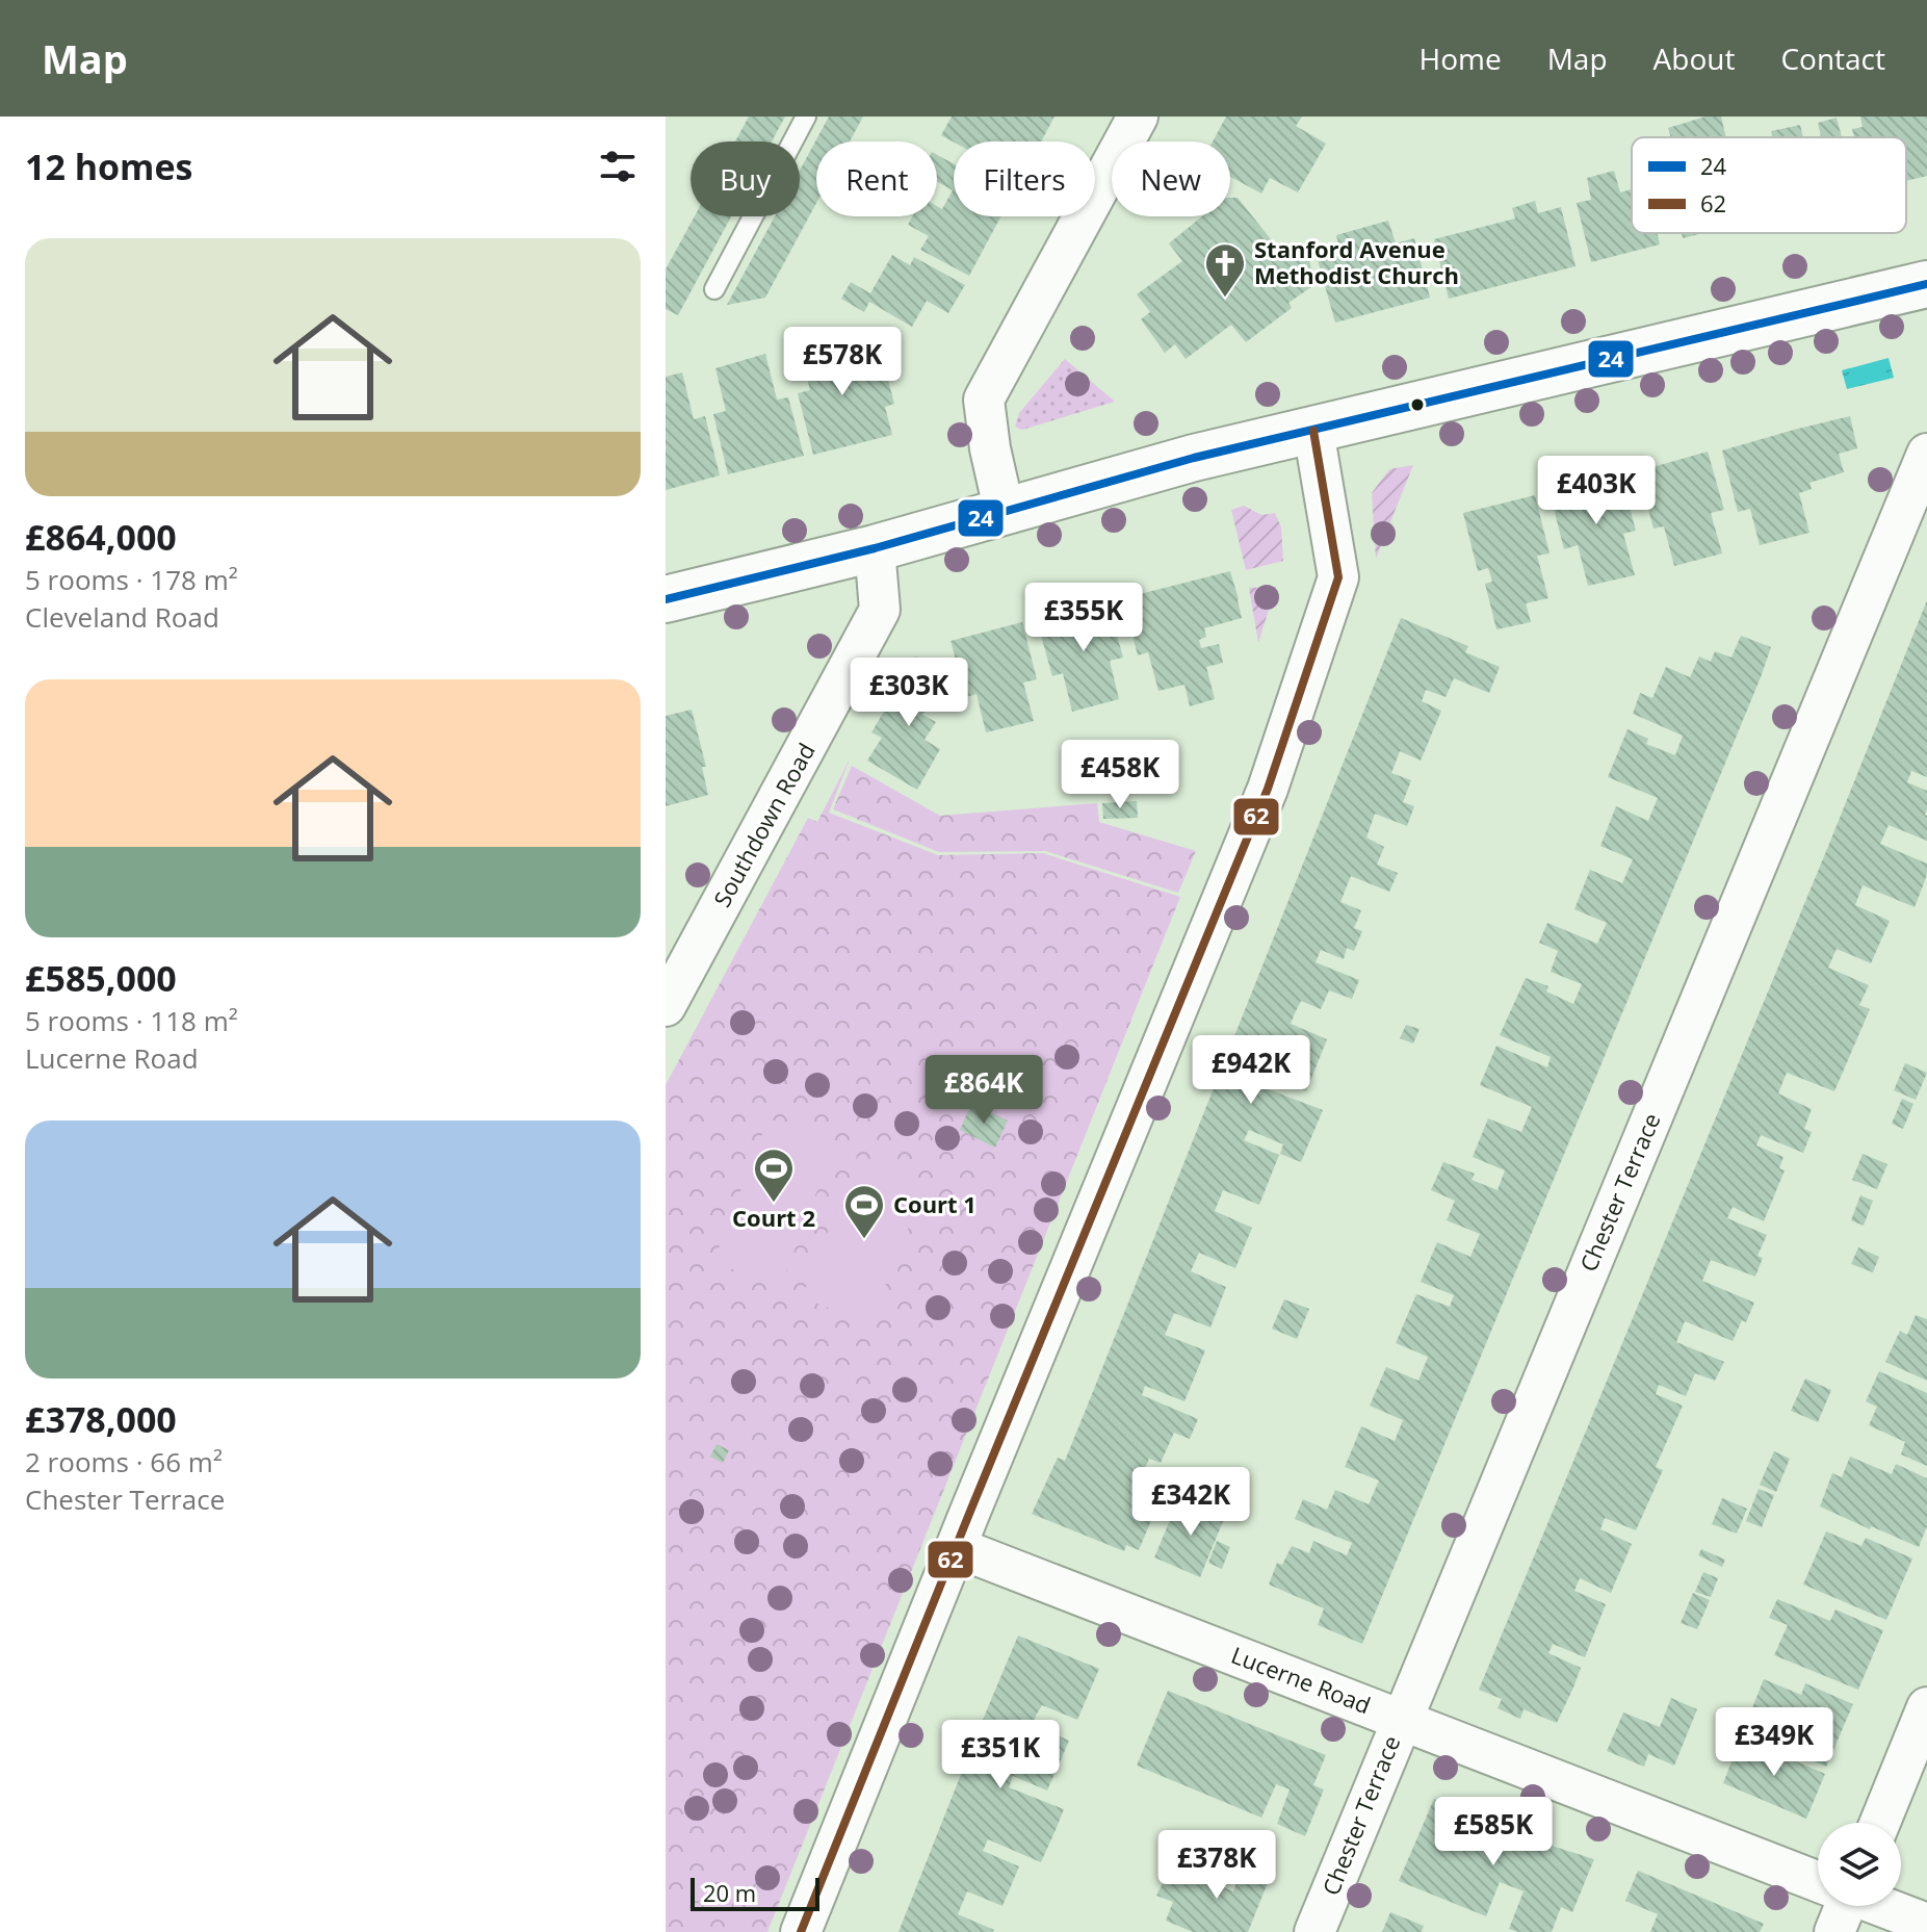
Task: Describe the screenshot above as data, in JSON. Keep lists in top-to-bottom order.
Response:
{
  "streets": {
    "street": ["Southdown Road", "Chester Terrace", "Lucerne Road"]
  },
  "crossings": [
    ["Chester Terrace", "Lucerne Road"]
  ],
  "places": {
    "church": ["Stanford Avenue Methodist Church"],
    "sports": ["Court 2", "Court 1"]
  },
  "lines": ["transit line 24", "transit line 62"],
  "legend": ["24", "62"],
  "scale_bar": "20 m",
  "page": {
    "header": "Map",
    "nav": [
      "Home",
      "Map",
      "About",
      "Contact"
    ],
    "heading": "12 homes",
    "chip": [
      "Buy",
      "Rent",
      "Filters",
      "New"
    ],
    "list": [
      {
        "name": "£864,000",
        "note": "5 rooms · 178 m² · Cleveland Road"
      },
      {
        "name": "£585,000",
        "note": "5 rooms · 118 m² · Lucerne Road"
      },
      {
        "name": "£378,000",
        "note": "2 rooms · 66 m² · Chester Terrace"
      }
    ],
    "price": [
      "£578K",
      "£403K",
      "£355K",
      "£303K",
      "£458K",
      "£942K",
      "£864K",
      "£342K",
      "£349K",
      "£351K",
      "£585K",
      "£378K"
    ],
    "scale": "20 m"
  }
}
